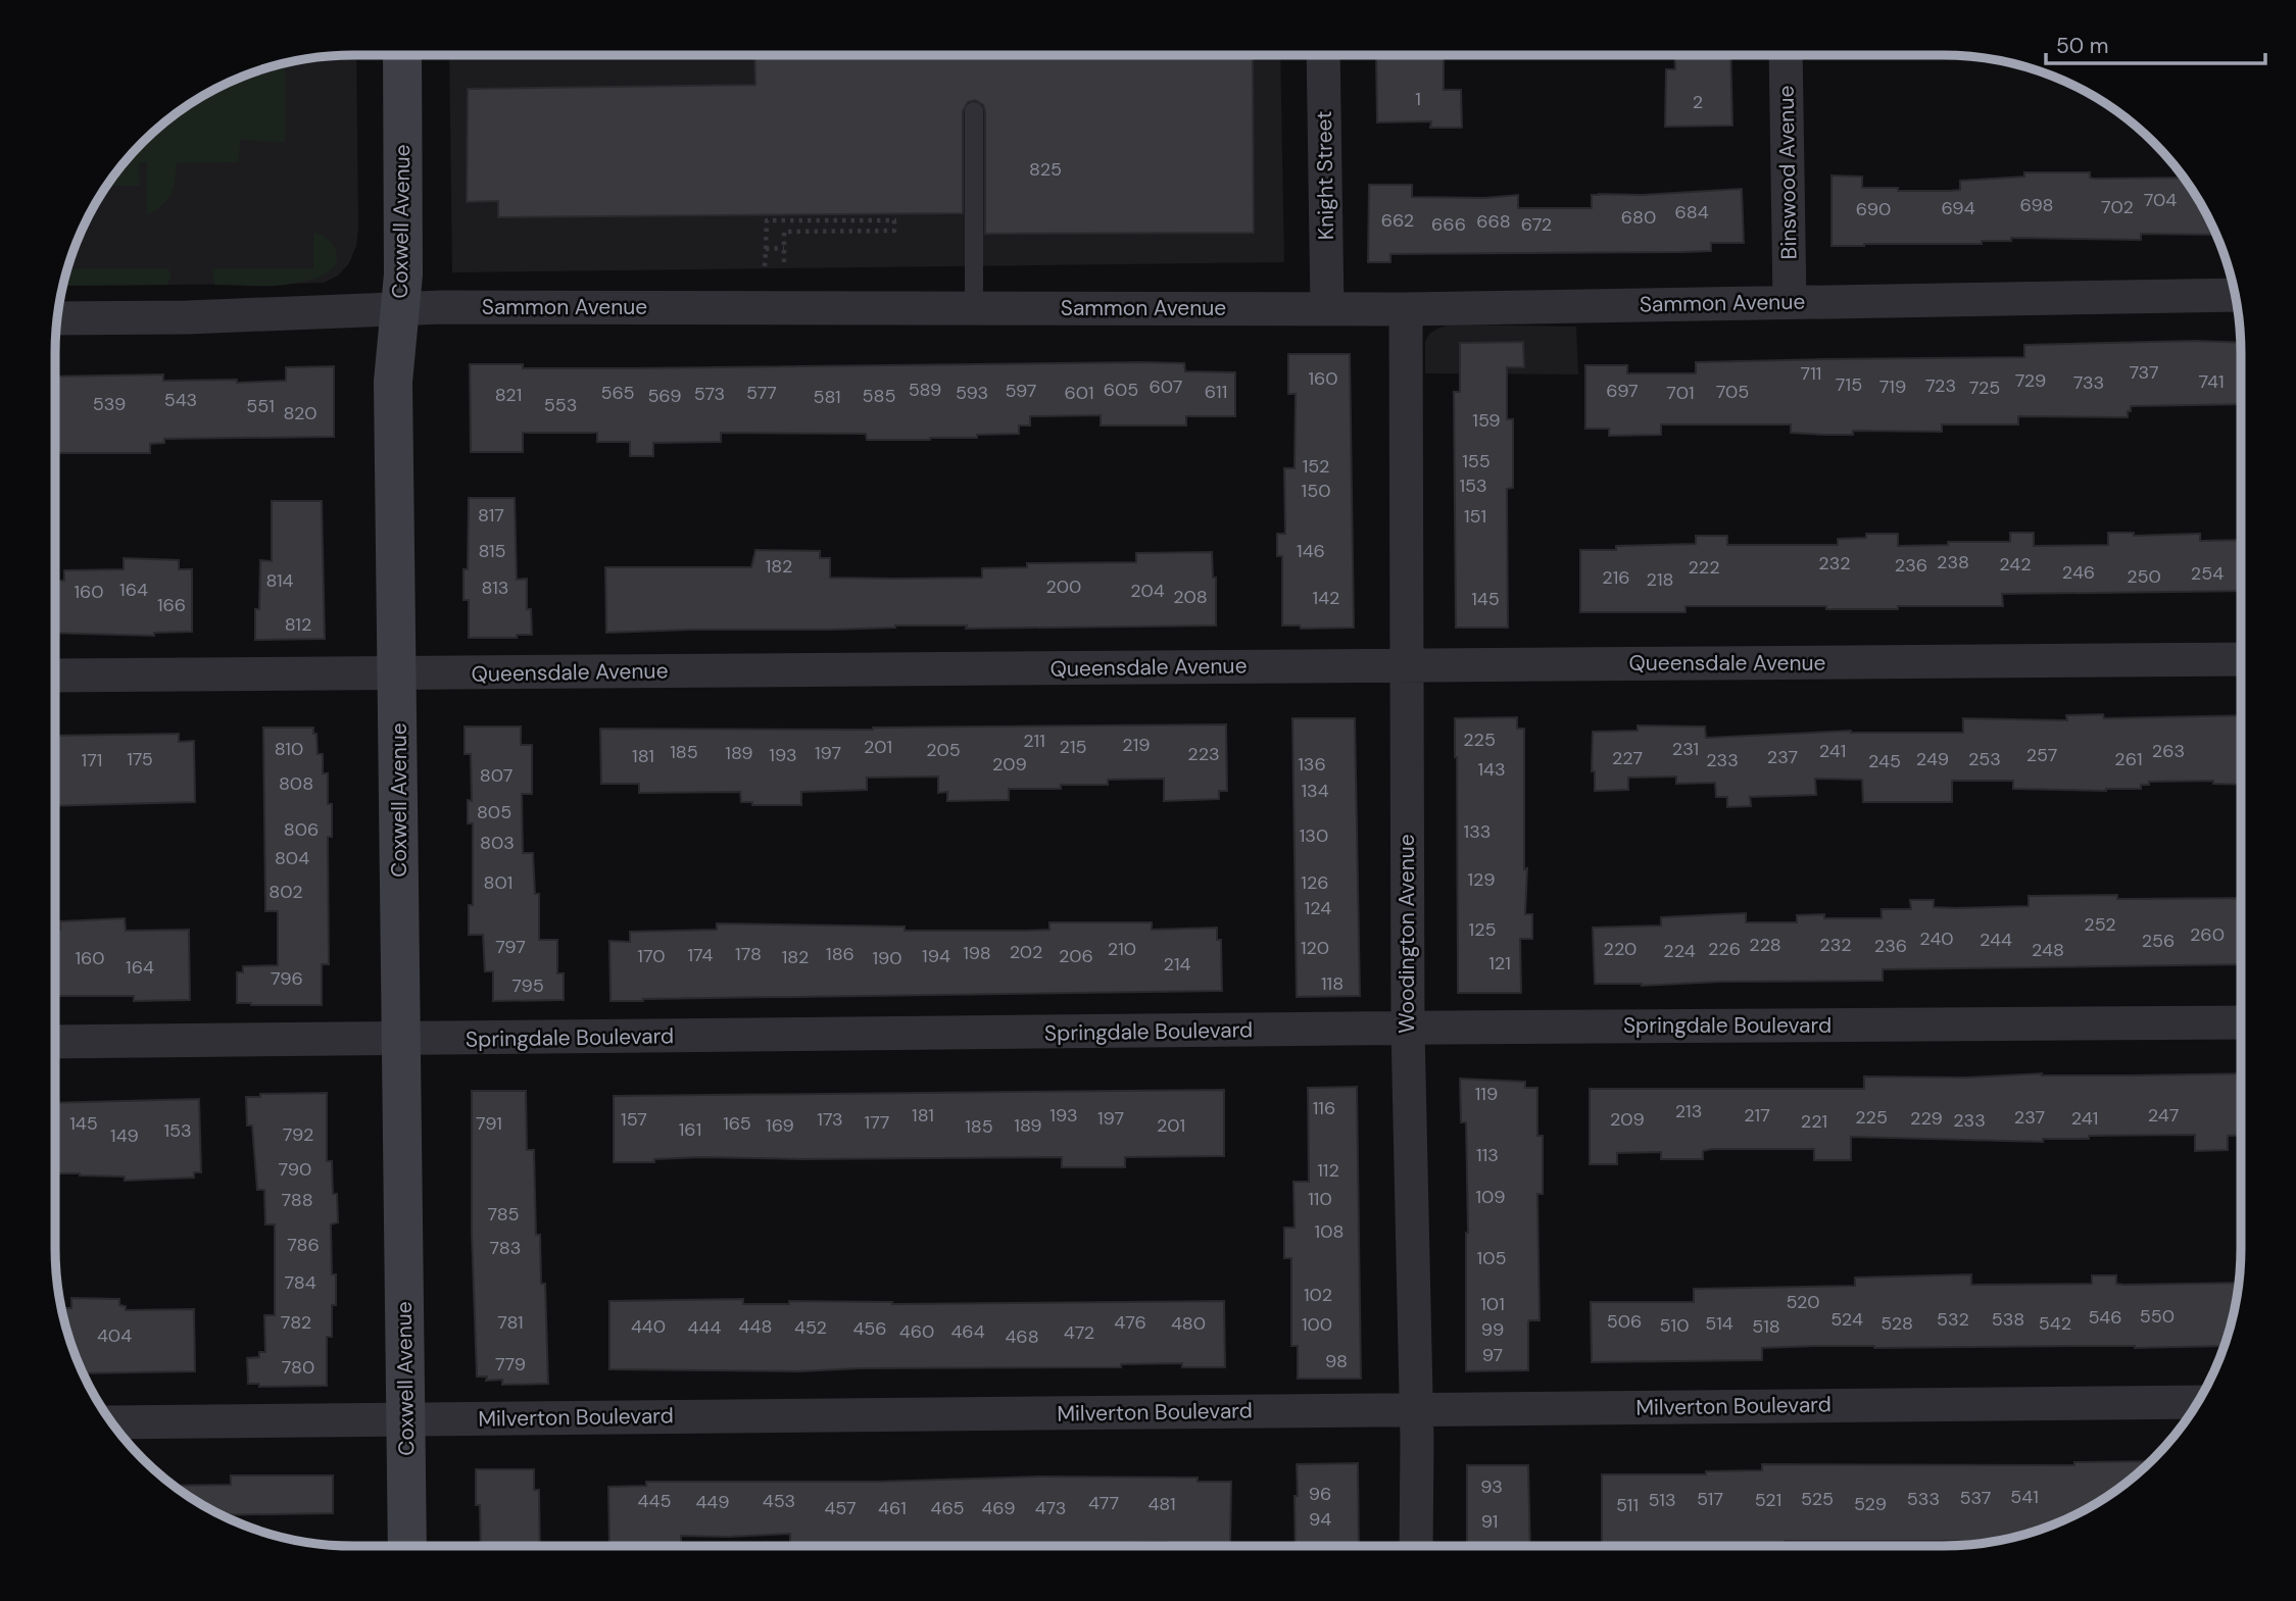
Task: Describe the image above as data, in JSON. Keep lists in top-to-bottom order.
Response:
{
  "streets": {
    "main road": ["Coxwell Avenue"],
    "street": [
      "Binswood Avenue",
      "Knight Street",
      "Sammon Avenue",
      "Queensdale Avenue",
      "Woodington Avenue",
      "Springdale Boulevard",
      "Milverton Boulevard"
    ]
  },
  "crossings": [
    ["Binswood Avenue", "Sammon Avenue"],
    ["Knight Street", "Sammon Avenue"],
    ["Coxwell Avenue", "Sammon Avenue"],
    ["Coxwell Avenue", "Queensdale Avenue"],
    ["Coxwell Avenue", "Springdale Boulevard"],
    ["Coxwell Avenue", "Milverton Boulevard"],
    ["Sammon Avenue", "Woodington Avenue"],
    ["Queensdale Avenue", "Woodington Avenue"],
    ["Woodington Avenue", "Springdale Boulevard"],
    ["Woodington Avenue", "Milverton Boulevard"]
  ],
  "house_numbers": [
    "1",
    "2",
    "825",
    "704",
    "698",
    "702",
    "694",
    "690",
    "684",
    "680",
    "662",
    "668",
    "666",
    "672",
    "737",
    "711",
    "160",
    "729",
    "741",
    "733",
    "715",
    "723",
    "607",
    "719",
    "725",
    "589",
    "605",
    "597",
    "697",
    "611",
    "705",
    "565",
    "577",
    "593",
    "601",
    "701",
    "573",
    "821",
    "569",
    "585",
    "581",
    "543",
    "539",
    "553",
    "551",
    "820",
    "159",
    "155",
    "152",
    "153",
    "150",
    "817",
    "151",
    "815",
    "146",
    "238",
    "232",
    "242",
    "236",
    "182",
    "222",
    "246",
    "254",
    "250",
    "216",
    "218",
    "814",
    "200",
    "813",
    "164",
    "204",
    "160",
    "208",
    "142",
    "145",
    "166",
    "812",
    "225",
    "211",
    "219",
    "201",
    "215",
    "810",
    "231",
    "205",
    "241",
    "263",
    "185",
    "189",
    "197",
    "223",
    "193",
    "257",
    "181",
    "237",
    "227",
    "175",
    "249",
    "253",
    "261",
    "171",
    "233",
    "245",
    "209",
    "136",
    "143",
    "807",
    "808",
    "134",
    "805",
    "806",
    "133",
    "130",
    "803",
    "804",
    "129",
    "801",
    "126",
    "802",
    "124",
    "252",
    "125",
    "260",
    "240",
    "244",
    "256",
    "228",
    "232",
    "236",
    "797",
    "120",
    "210",
    "220",
    "226",
    "248",
    "224",
    "202",
    "198",
    "178",
    "186",
    "174",
    "170",
    "194",
    "206",
    "182",
    "160",
    "190",
    "121",
    "214",
    "164",
    "796",
    "118",
    "795",
    "119",
    "116",
    "213",
    "181",
    "193",
    "217",
    "247",
    "225",
    "237",
    "197",
    "229",
    "241",
    "157",
    "173",
    "209",
    "233",
    "221",
    "177",
    "145",
    "791",
    "165",
    "169",
    "189",
    "201",
    "185",
    "161",
    "153",
    "792",
    "149",
    "113",
    "790",
    "112",
    "109",
    "110",
    "788",
    "785",
    "108",
    "786",
    "783",
    "105",
    "784",
    "102",
    "520",
    "101",
    "550",
    "546",
    "524",
    "532",
    "538",
    "506",
    "782",
    "781",
    "476",
    "480",
    "514",
    "528",
    "542",
    "100",
    "510",
    "440",
    "448",
    "518",
    "444",
    "452",
    "456",
    "99",
    "460",
    "464",
    "472",
    "404",
    "468",
    "97",
    "98",
    "779",
    "780",
    "93",
    "96",
    "541",
    "537",
    "517",
    "525",
    "533",
    "513",
    "521",
    "445",
    "453",
    "449",
    "477",
    "481",
    "529",
    "511",
    "457",
    "461",
    "465",
    "469",
    "473",
    "94",
    "91"
  ],
  "scale_bar": "50 m"
}
